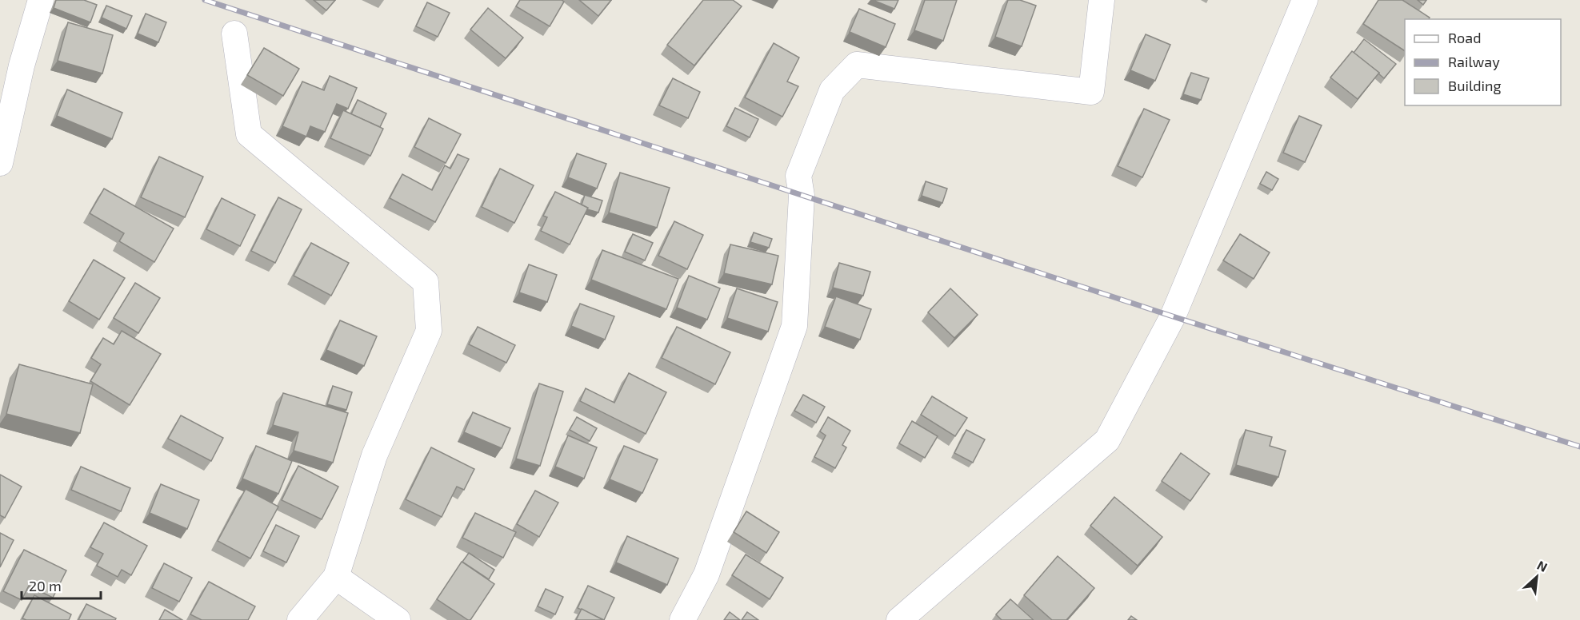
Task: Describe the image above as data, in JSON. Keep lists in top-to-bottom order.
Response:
{
  "legend": ["Road", "Railway", "Building"],
  "scale_bar": "20 m",
  "north": "top right"
}
